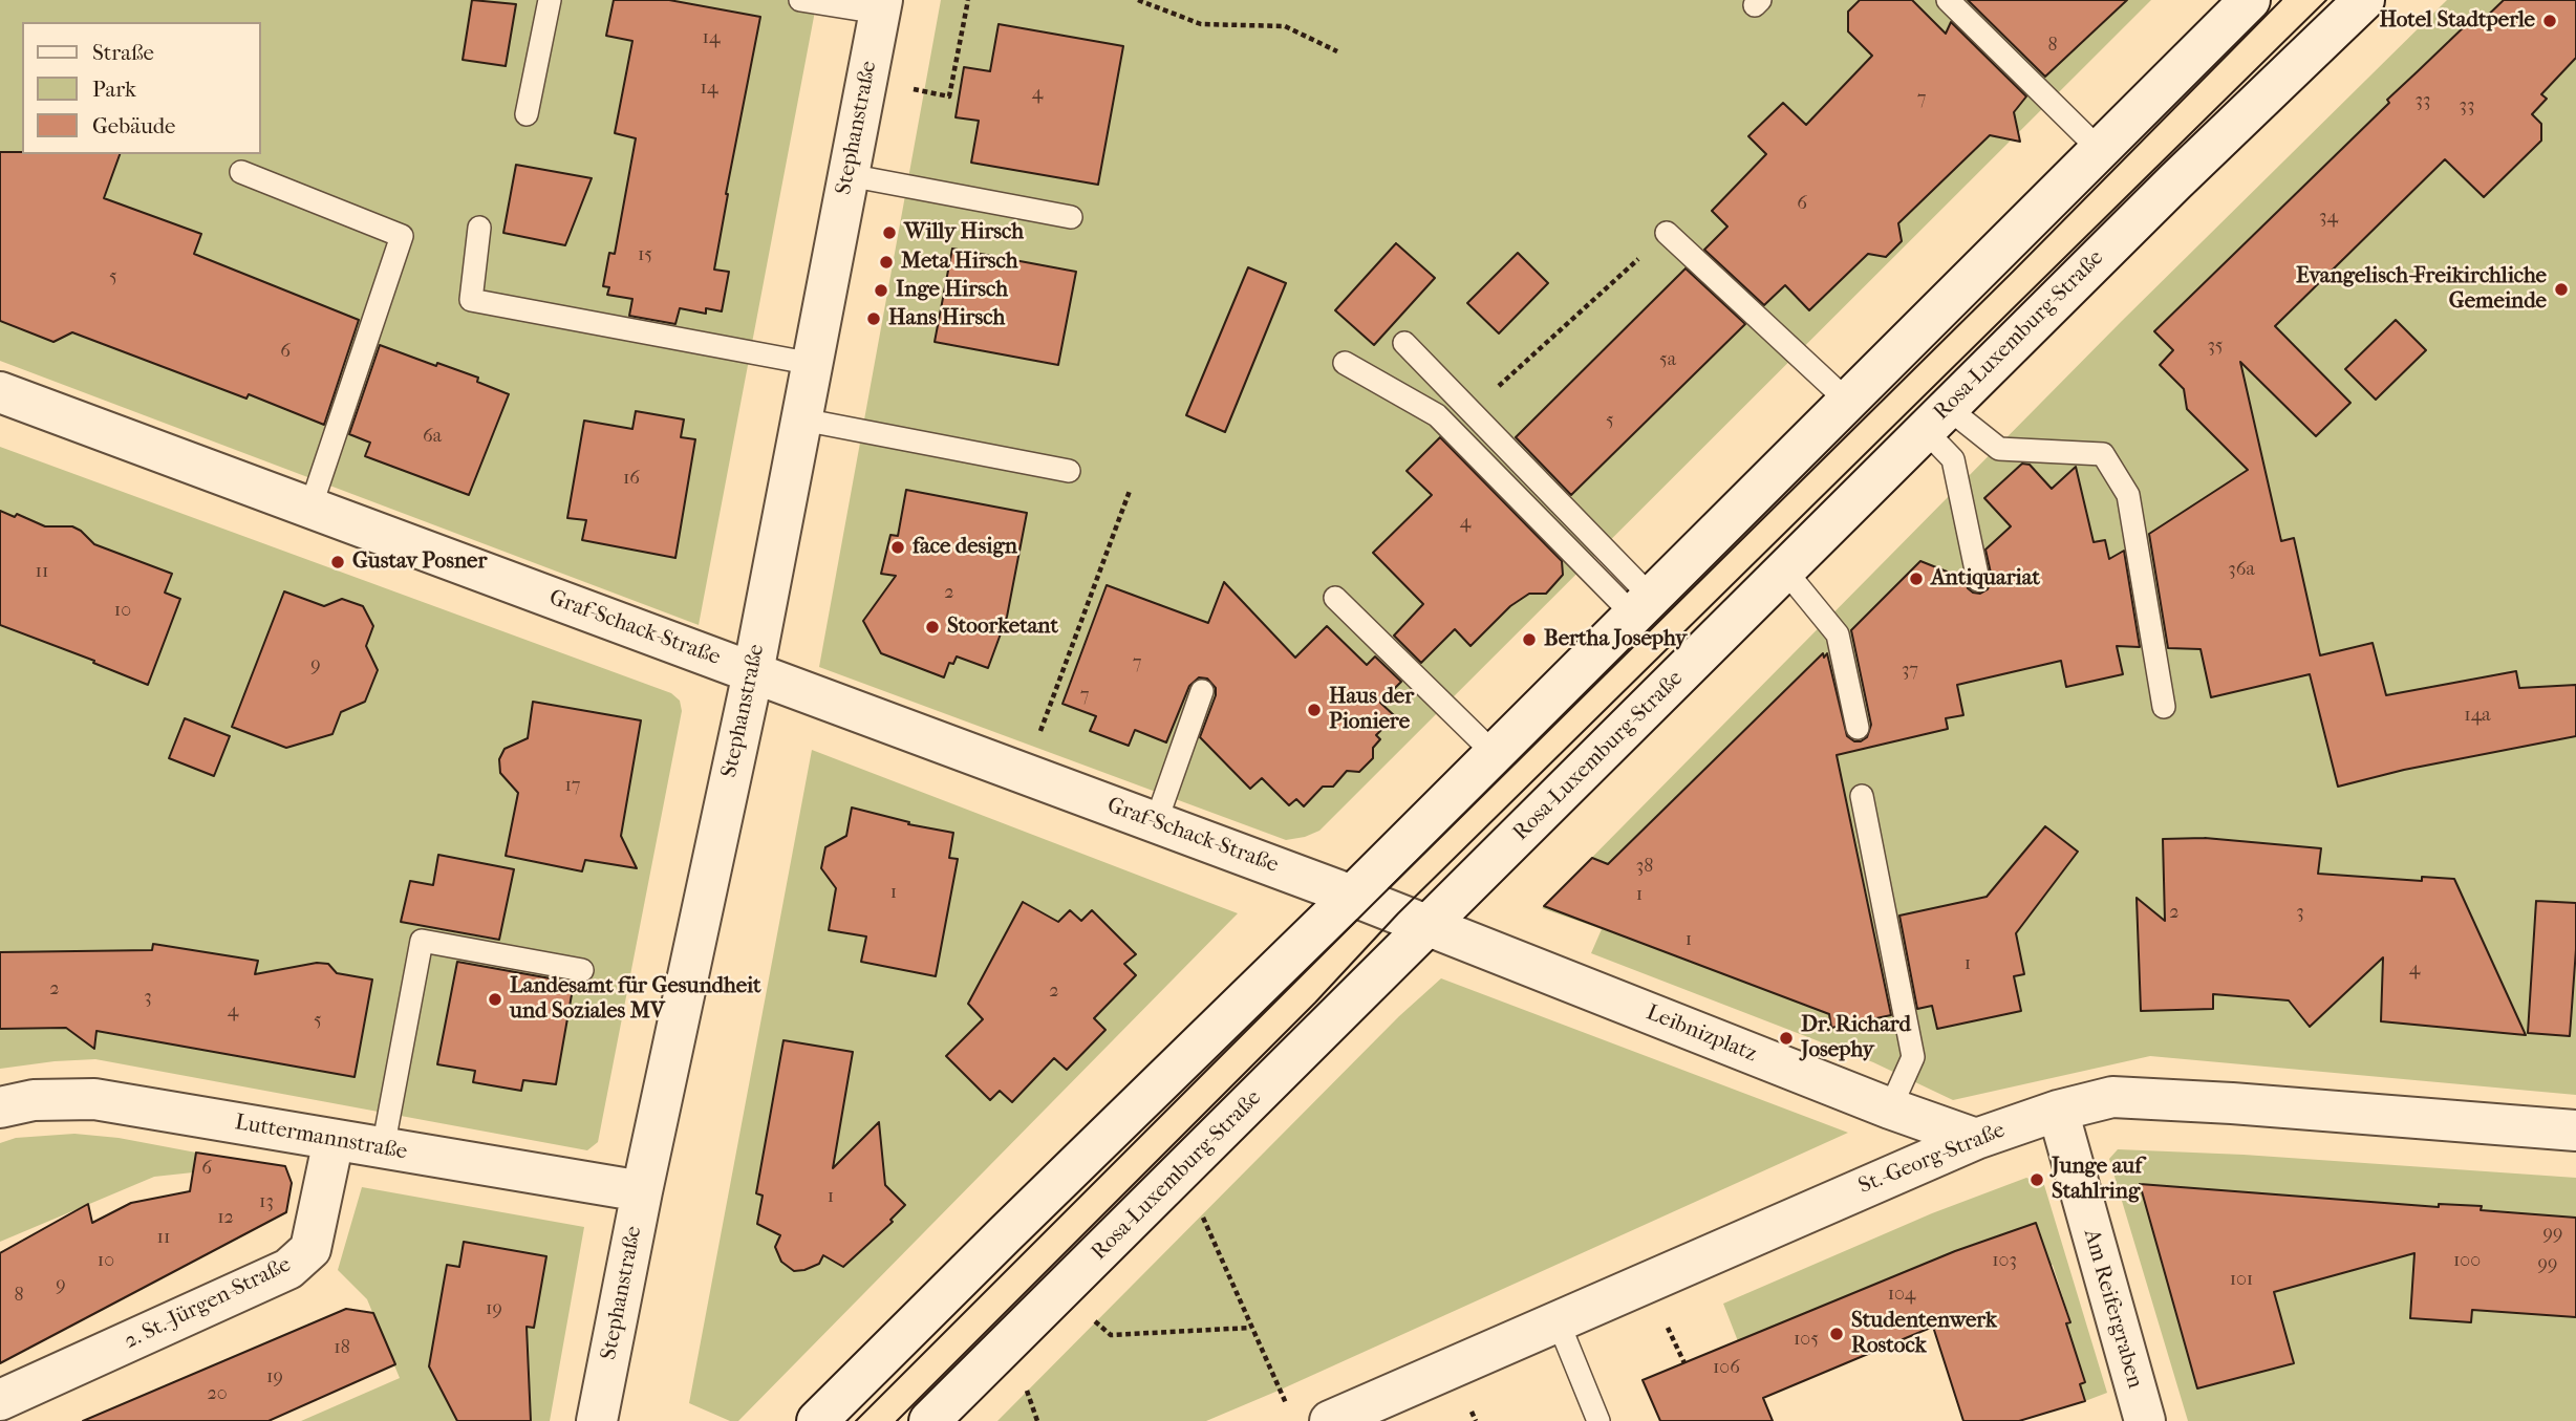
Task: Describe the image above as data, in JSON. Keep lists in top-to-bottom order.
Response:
{
  "streets": {
    "street": [
      "Stephanstraße",
      "Rosa-Luxemburg-Straße",
      "Graf-Schack-Straße",
      "Leibnizplatz",
      "Luttermannstraße",
      "St.-Georg-Straße",
      "2. St.-Jürgen-Straße",
      "Am Reifergraben"
    ]
  },
  "crossings": [
    ["Stephanstraße", "Graf-Schack-Straße"],
    ["Stephanstraße", "Luttermannstraße"],
    ["Rosa-Luxemburg-Straße", "Graf-Schack-Straße"],
    ["Rosa-Luxemburg-Straße", "Leibnizplatz"],
    ["Graf-Schack-Straße", "Leibnizplatz"],
    ["Leibnizplatz", "St.-Georg-Straße"],
    ["Luttermannstraße", "2. St.-Jürgen-Straße"],
    ["St.-Georg-Straße", "Am Reifergraben"]
  ],
  "places": [
    "Hotel Stadtperle",
    "Willy Hirsch",
    "Meta Hirsch",
    "Evangelisch-Freikirchliche Gemeinde",
    "Inge Hirsch",
    "Hans Hirsch",
    "face design",
    "Gustav Posner",
    "Antiquariat",
    "Stoorketant",
    "Bertha Josephy",
    "Haus der Pioniere",
    "Landesamt für Gesundheit und Soziales MV",
    "Dr. Richard Josephy",
    "Junge auf Stahlring",
    "Studentenwerk Rostock"
  ],
  "house_numbers": [
    "14",
    "8",
    "14",
    "4",
    "7",
    "33",
    "33",
    "6",
    "34",
    "15",
    "5",
    "35",
    "6",
    "5a",
    "5",
    "6a",
    "16",
    "4",
    "36a",
    "11",
    "2",
    "10",
    "7",
    "9",
    "37",
    "7",
    "14a",
    "17",
    "38",
    "1",
    "1",
    "2",
    "3",
    "1",
    "1",
    "4",
    "2",
    "2",
    "3",
    "4",
    "5",
    "6",
    "1",
    "13",
    "12",
    "99",
    "11",
    "10",
    "103",
    "100",
    "99",
    "101",
    "9",
    "104",
    "8",
    "19",
    "105",
    "18",
    "106",
    "19",
    "20"
  ],
  "legend": ["Straße", "Park", "Gebäude"]
}
